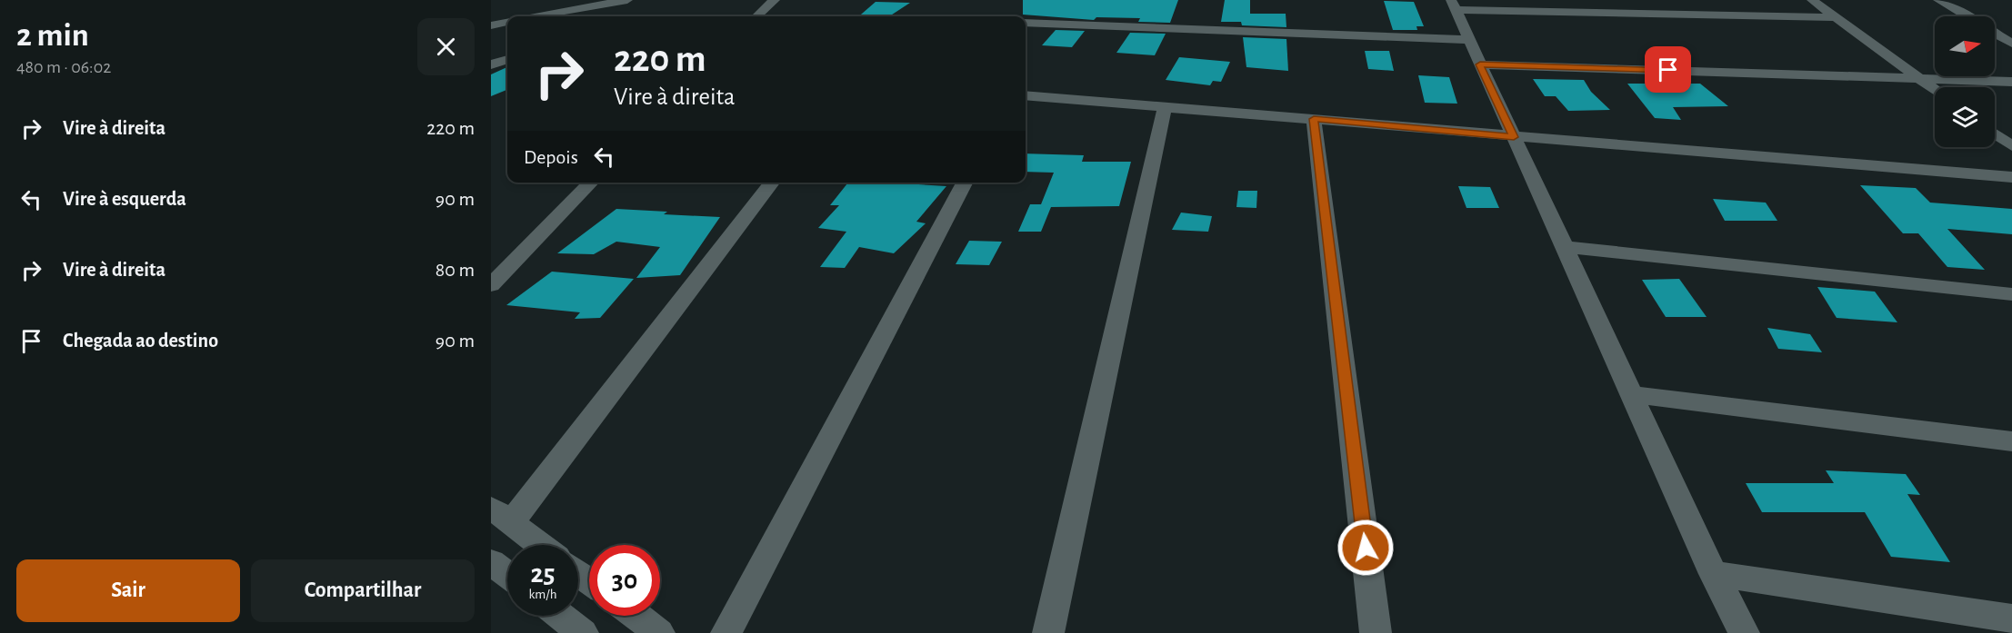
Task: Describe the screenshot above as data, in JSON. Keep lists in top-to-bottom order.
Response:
{
  "north": "right",
  "page": {
    "heading": ["2 min", "480 m · 06:02"],
    "turn": ["220 m", "Vire à direita"],
    "list": [
      {
        "name": "Vire à direita",
        "value": "220 m"
      },
      {
        "name": "Vire à esquerda",
        "value": "90 m"
      },
      {
        "name": "Vire à direita",
        "value": "80 m"
      },
      {
        "name": "Chegada ao destino",
        "value": "90 m"
      }
    ],
    "then": "Depois",
    "speed": "25 km/h",
    "limit": "30",
    "buttons": ["Sair", "Compartilhar"]
  }
}
